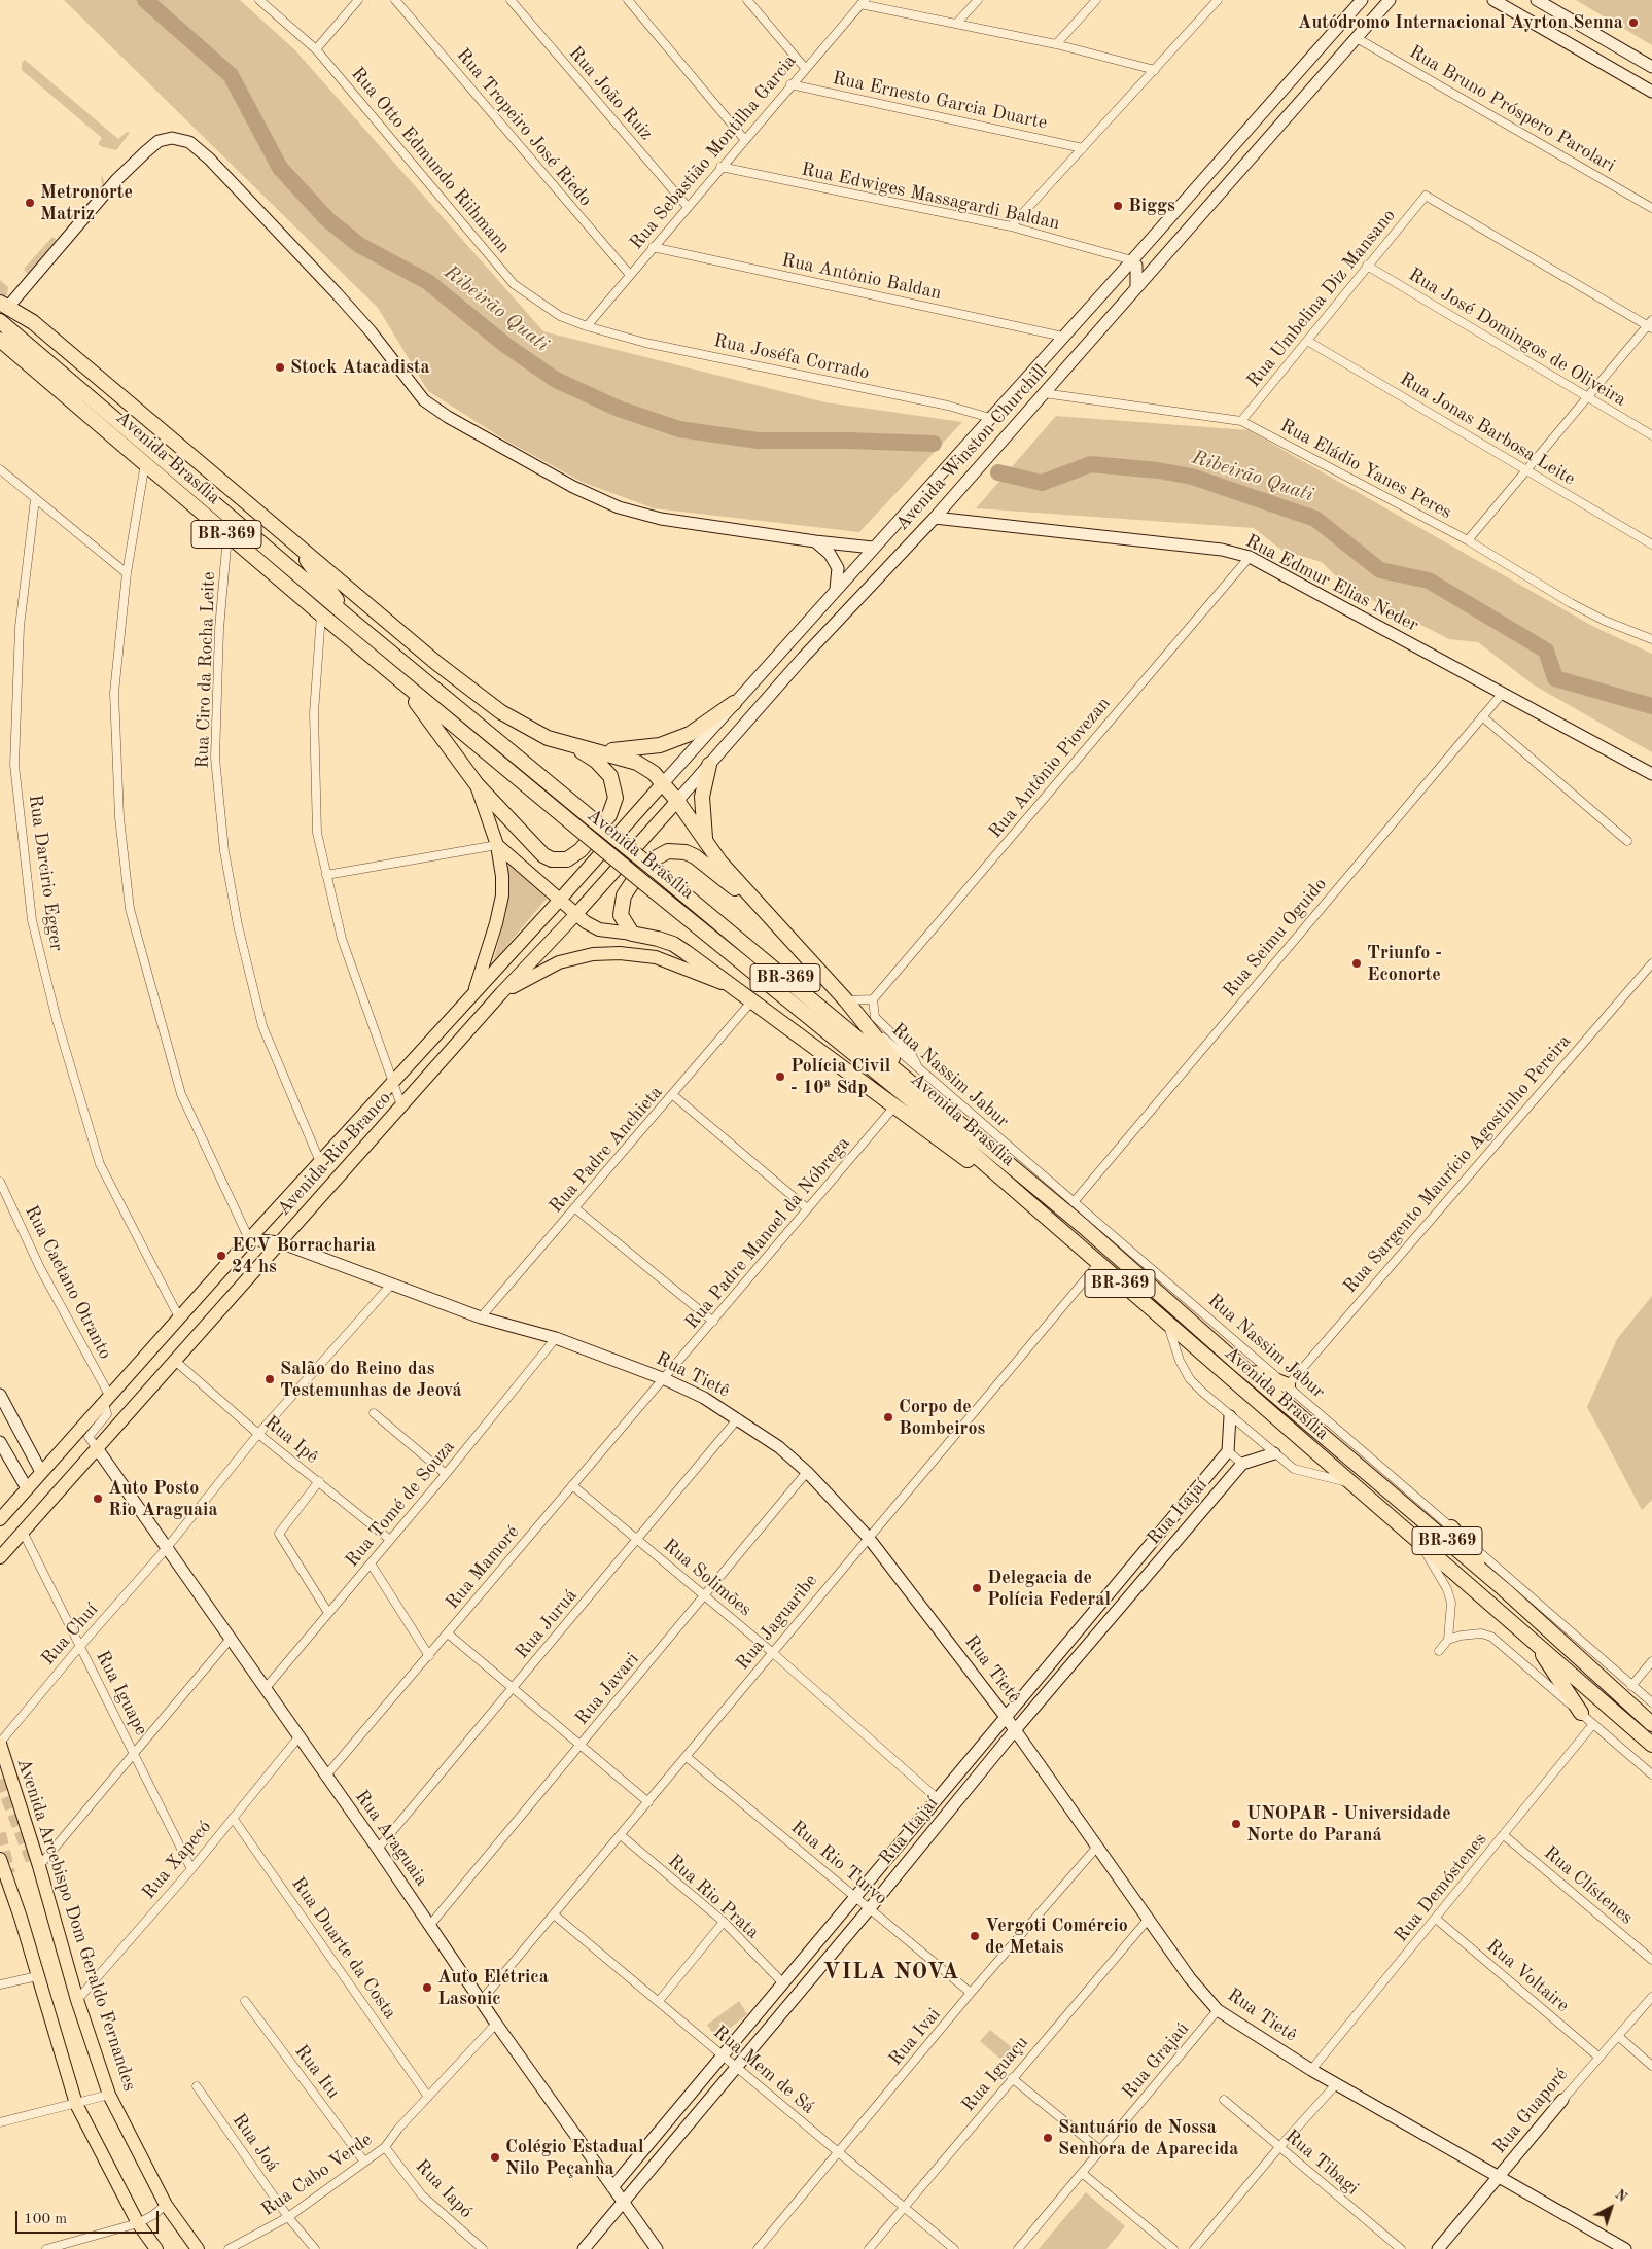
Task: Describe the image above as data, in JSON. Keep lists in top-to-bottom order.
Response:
{
  "streets": {
    "highway": ["Avenida Brasília", "BR-369"],
    "main road": ["Avenida Winston Churchill", "Avenida Rio Branco", "Avenida Arcebispo Dom Geraldo Fernandes"],
    "street": [
      "Rua João Ruiz",
      "Rua Ernesto Garcia Duarte",
      "Rua Bruno Próspero Parolari",
      "Rua Tropeiro José Riedo",
      "Rua Sebastião Montilha Garcia",
      "Rua Otto Edmundo Riihmann",
      "Rua Edwiges Massagardi Baldan",
      "Rua Antônio Baldan",
      "Rua Umbelina Diz Mansano",
      "Rua José Domingos de Oliveira",
      "Rua Joséfa Corrado",
      "Rua Jonas Barbosa Leite",
      "Rua Eládio Yanes Peres",
      "Rua Edmur Elias Neder",
      "Rua Ciro da Rocha Leite",
      "Rua Antônio Piovezan",
      "Rua Darcirio Egger",
      "Rua Seimu Oguido",
      "Rua Nassim Jabur",
      "Rua Padre Anchieta",
      "Rua Sargento Maurício Agostinho Pereira",
      "Rua Padre Manoel da Nóbrega",
      "Rua Caetano Otranto",
      "Rua Tietê",
      "Rua Ipê",
      "Rua Tomé de Souza",
      "Rua Itajaí",
      "Rua Mamoré",
      "Rua Solimões",
      "Rua Jaguaribe",
      "Rua Juruá",
      "Rua Chuí",
      "Rua Javari",
      "Rua Iguape",
      "Rua Araguaia",
      "Rua Xapecó",
      "Rua Rio Turvo",
      "Rua Clístenes",
      "Rua Demóstenes",
      "Rua Rio Prata",
      "Rua Duarte da Costa",
      "Rua Voltaire",
      "Rua Ivai",
      "Rua Grajaú",
      "Rua Mem de Sá",
      "Rua Itu",
      "Rua Iguaçu",
      "Rua Guaporé",
      "Rua Joá",
      "Rua Tibagi",
      "Rua Cabo Verde",
      "Rua Iapó"
    ]
  },
  "crossings": [
    ["Rua João Ruiz", "Rua Sebastião Montilha Garcia"],
    ["Rua Ernesto Garcia Duarte", "Rua Sebastião Montilha Garcia"],
    ["Rua Bruno Próspero Parolari", "Avenida Winston Churchill"],
    ["Rua Tropeiro José Riedo", "Rua Sebastião Montilha Garcia"],
    ["Rua Sebastião Montilha Garcia", "Rua Otto Edmundo Riihmann"],
    ["Rua Sebastião Montilha Garcia", "Rua Edwiges Massagardi Baldan"],
    ["Rua Sebastião Montilha Garcia", "Rua Antônio Baldan"],
    ["Rua Sebastião Montilha Garcia", "Rua Joséfa Corrado"],
    ["Rua Otto Edmundo Riihmann", "Rua Joséfa Corrado"],
    ["Rua Edwiges Massagardi Baldan", "Avenida Winston Churchill"],
    ["Rua Antônio Baldan", "Avenida Winston Churchill"],
    ["Rua Umbelina Diz Mansano", "Rua José Domingos de Oliveira"],
    ["Rua Umbelina Diz Mansano", "Rua Jonas Barbosa Leite"],
    ["Rua Umbelina Diz Mansano", "Rua Eládio Yanes Peres"],
    ["Rua Joséfa Corrado", "Avenida Winston Churchill"],
    ["Avenida Winston Churchill", "Rua Eládio Yanes Peres"],
    ["Avenida Winston Churchill", "Rua Edmur Elias Neder"],
    ["Avenida Winston Churchill", "Avenida Rio Branco"],
    ["Avenida Brasília", "Rua Ciro da Rocha Leite"],
    ["Avenida Brasília", "Rua Jaguaribe"],
    ["Rua Edmur Elias Neder", "Rua Antônio Piovezan"],
    ["Rua Edmur Elias Neder", "Rua Seimu Oguido"],
    ["Rua Ciro da Rocha Leite", "Avenida Rio Branco"],
    ["Rua Darcirio Egger", "Avenida Rio Branco"],
    ["Rua Seimu Oguido", "Rua Nassim Jabur"],
    ["Rua Nassim Jabur", "Rua Sargento Maurício Agostinho Pereira"],
    ["Rua Padre Anchieta", "Rua Tietê"],
    ["Avenida Rio Branco", "Rua Caetano Otranto"],
    ["Avenida Rio Branco", "Rua Tietê"],
    ["Avenida Rio Branco", "Rua Ipê"],
    ["Avenida Rio Branco", "Rua Iguape"],
    ["Avenida Rio Branco", "Rua Araguaia"],
    ["Rua Padre Manoel da Nóbrega", "Rua Tietê"],
    ["Rua Padre Manoel da Nóbrega", "Rua Mamoré"],
    ["Rua Tietê", "Rua Tomé de Souza"],
    ["Rua Tietê", "Rua Itajaí"],
    ["Rua Tietê", "Rua Mamoré"],
    ["Rua Tietê", "Rua Jaguaribe"],
    ["Rua Tietê", "Rua Juruá"],
    ["Rua Tietê", "Rua Chuí"],
    ["Rua Tietê", "Rua Javari"],
    ["Rua Tietê", "Rua Demóstenes"],
    ["Rua Tietê", "Rua Ivai"],
    ["Rua Tietê", "Rua Grajaú"],
    ["Rua Tietê", "Rua Iguaçu"],
    ["Rua Tietê", "Rua Guaporé"],
    ["Rua Ipê", "Rua Tomé de Souza"],
    ["Rua Ipê", "Rua Chuí"],
    ["Rua Tomé de Souza", "Rua Araguaia"],
    ["Rua Itajaí", "Rua Solimões"],
    ["Rua Itajaí", "Rua Araguaia"],
    ["Rua Itajaí", "Rua Rio Turvo"],
    ["Rua Itajaí", "Rua Rio Prata"],
    ["Rua Itajaí", "Rua Mem de Sá"],
    ["Rua Mamoré", "Rua Solimões"],
    ["Rua Mamoré", "Rua Araguaia"],
    ["Rua Solimões", "Rua Jaguaribe"],
    ["Rua Solimões", "Rua Juruá"],
    ["Rua Solimões", "Rua Javari"],
    ["Rua Jaguaribe", "Rua Araguaia"],
    ["Rua Jaguaribe", "Rua Rio Turvo"],
    ["Rua Jaguaribe", "Rua Rio Prata"],
    ["Rua Jaguaribe", "Rua Mem de Sá"],
    ["Rua Juruá", "Rua Araguaia"],
    ["Rua Chuí", "Rua Iguape"],
    ["Rua Chuí", "Rua Araguaia"],
    ["Rua Chuí", "Avenida Arcebispo Dom Geraldo Fernandes"],
    ["Rua Javari", "Rua Araguaia"],
    ["Rua Iguape", "Rua Xapecó"],
    ["Rua Araguaia", "Rua Xapecó"],
    ["Rua Araguaia", "Rua Cabo Verde"],
    ["Rua Xapecó", "Avenida Arcebispo Dom Geraldo Fernandes"],
    ["Rua Xapecó", "Rua Duarte da Costa"],
    ["Rua Rio Turvo", "Rua Ivai"],
    ["Rua Clístenes", "Rua Demóstenes"],
    ["Rua Demóstenes", "Rua Voltaire"],
    ["Rua Duarte da Costa", "Rua Cabo Verde"],
    ["Rua Voltaire", "Rua Guaporé"],
    ["Rua Ivai", "Rua Mem de Sá"],
    ["Rua Mem de Sá", "Rua Iguaçu"],
    ["Rua Itu", "Rua Cabo Verde"],
    ["Rua Joá", "Rua Cabo Verde"],
    ["Rua Cabo Verde", "Rua Iapó"]
  ],
  "districts": ["VILA NOVA"],
  "water": ["Ribeirão Quati"],
  "places": [
    "Autódromo Internacional Ayrton Senna",
    "Metronorte Matriz",
    "Biggs",
    "Stock Atacadista",
    "Triunfo - Econorte",
    "Polícia Civil - 10ª Sdp",
    "ECV Borracharia 24 hs",
    "Salão do Reino das Testemunhas de Jeová",
    "Corpo de Bombeiros",
    "Auto Posto Rio Araguaia",
    "Delegacia de Polícia Federal",
    "UNOPAR - Universidade Norte do Paraná",
    "Vergoti Comércio de Metais",
    "Auto Elétrica Lasonic",
    "Santuário de Nossa Senhora de Aparecida",
    "Colégio Estadual Nilo Peçanha"
  ],
  "scale_bar": "100 m",
  "north": "top right"
}
